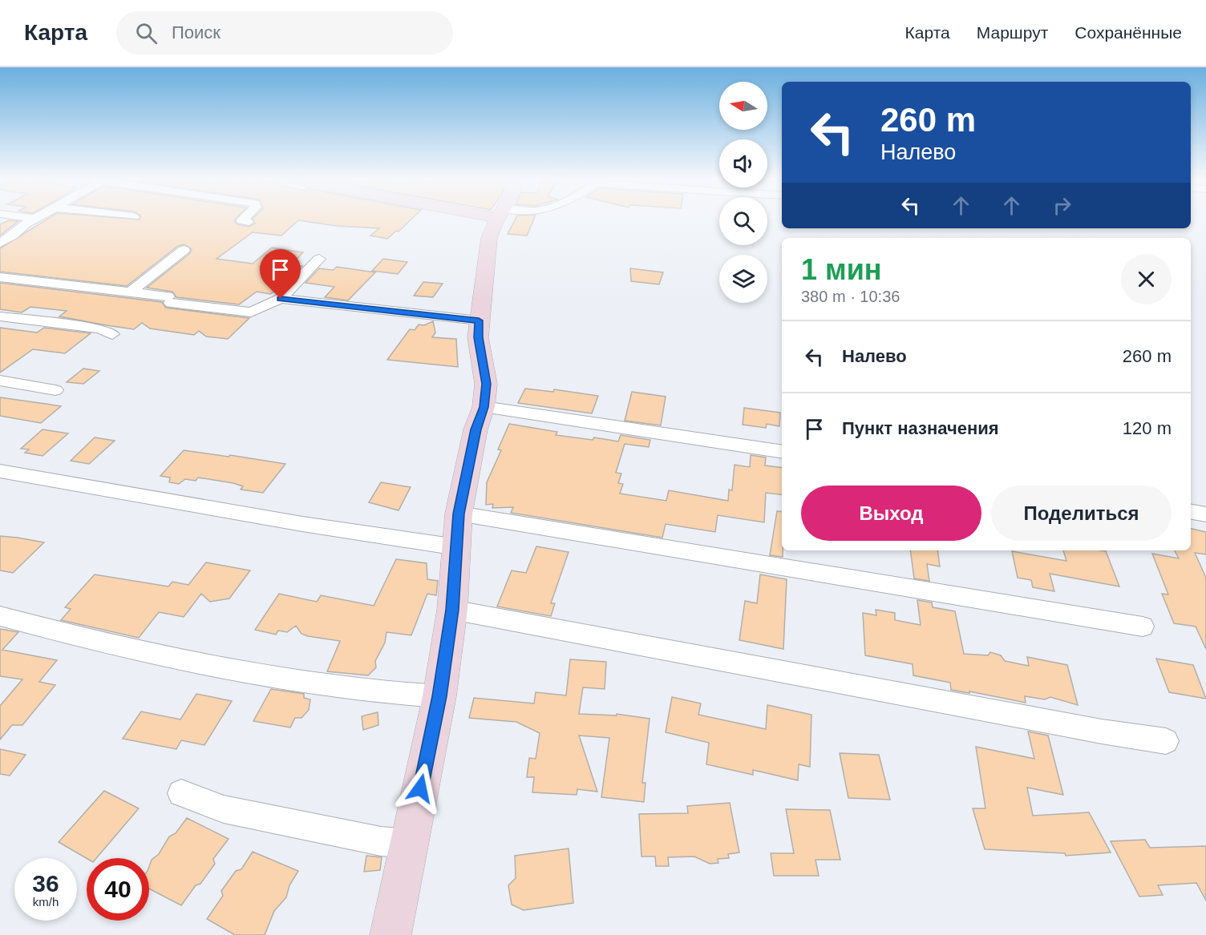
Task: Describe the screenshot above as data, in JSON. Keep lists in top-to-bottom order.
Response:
{
  "north": "left",
  "page": {
    "header": "Карта",
    "search": "Поиск",
    "nav": ["Карта", "Маршрут", "Сохранённые"],
    "turn": ["260 m", "Налево"],
    "heading": ["1 мин", "380 m · 10:36"],
    "list": [
      {
        "name": "Налево",
        "value": "260 m"
      },
      {
        "name": "Пункт назначения",
        "value": "120 m"
      }
    ],
    "buttons": ["Выход", "Поделиться"],
    "speed": "36 km/h",
    "limit": "40"
  }
}
